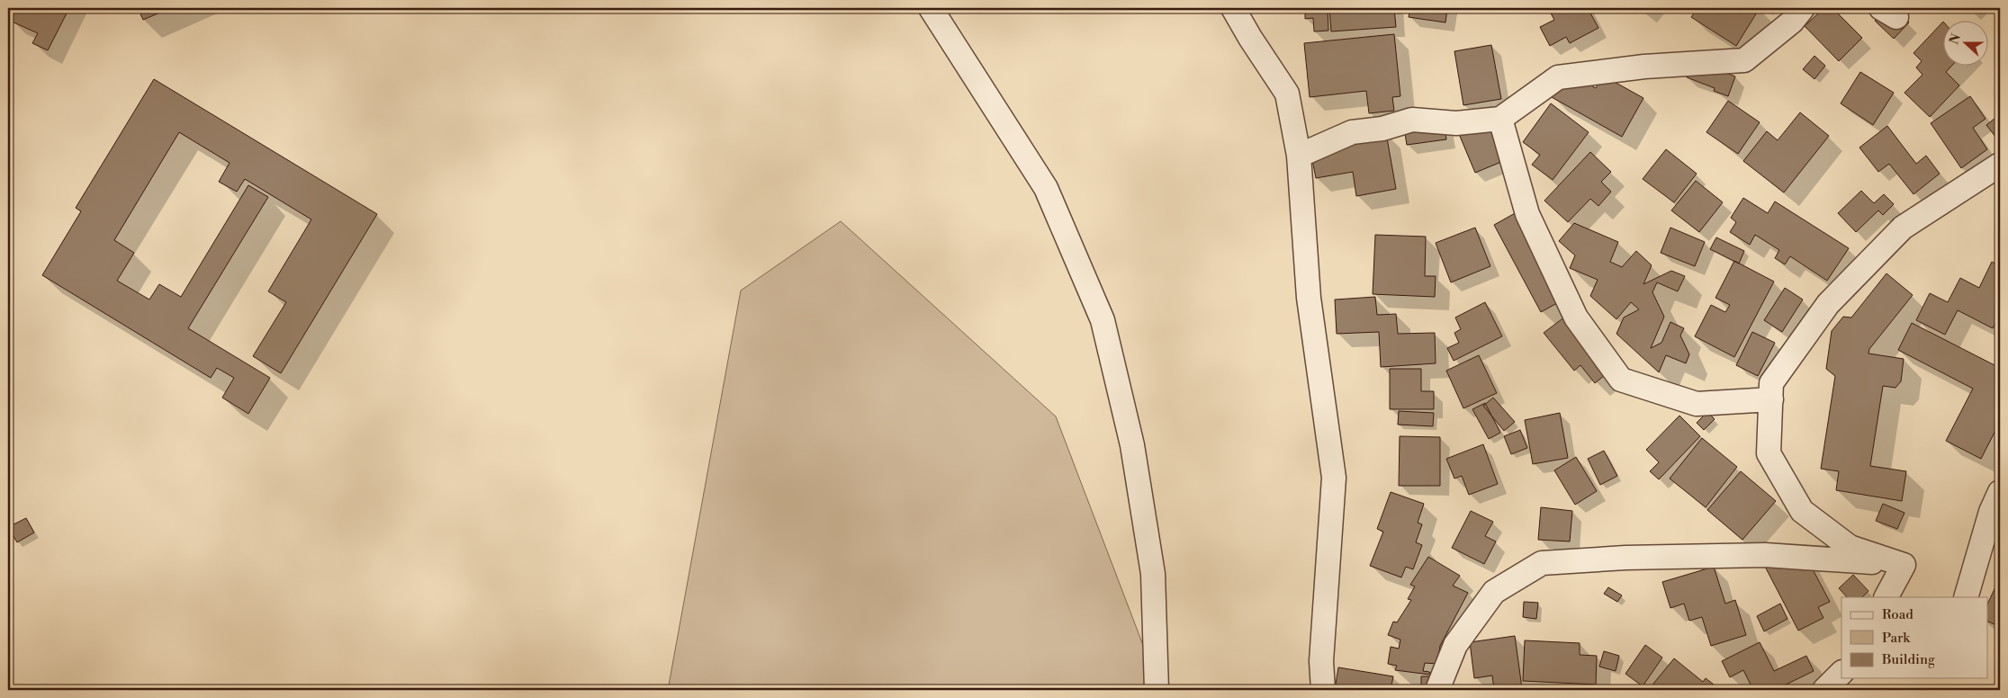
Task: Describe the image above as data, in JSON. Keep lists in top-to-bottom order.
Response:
{
  "legend": ["Road", "Park", "Building"],
  "north": "left"
}
